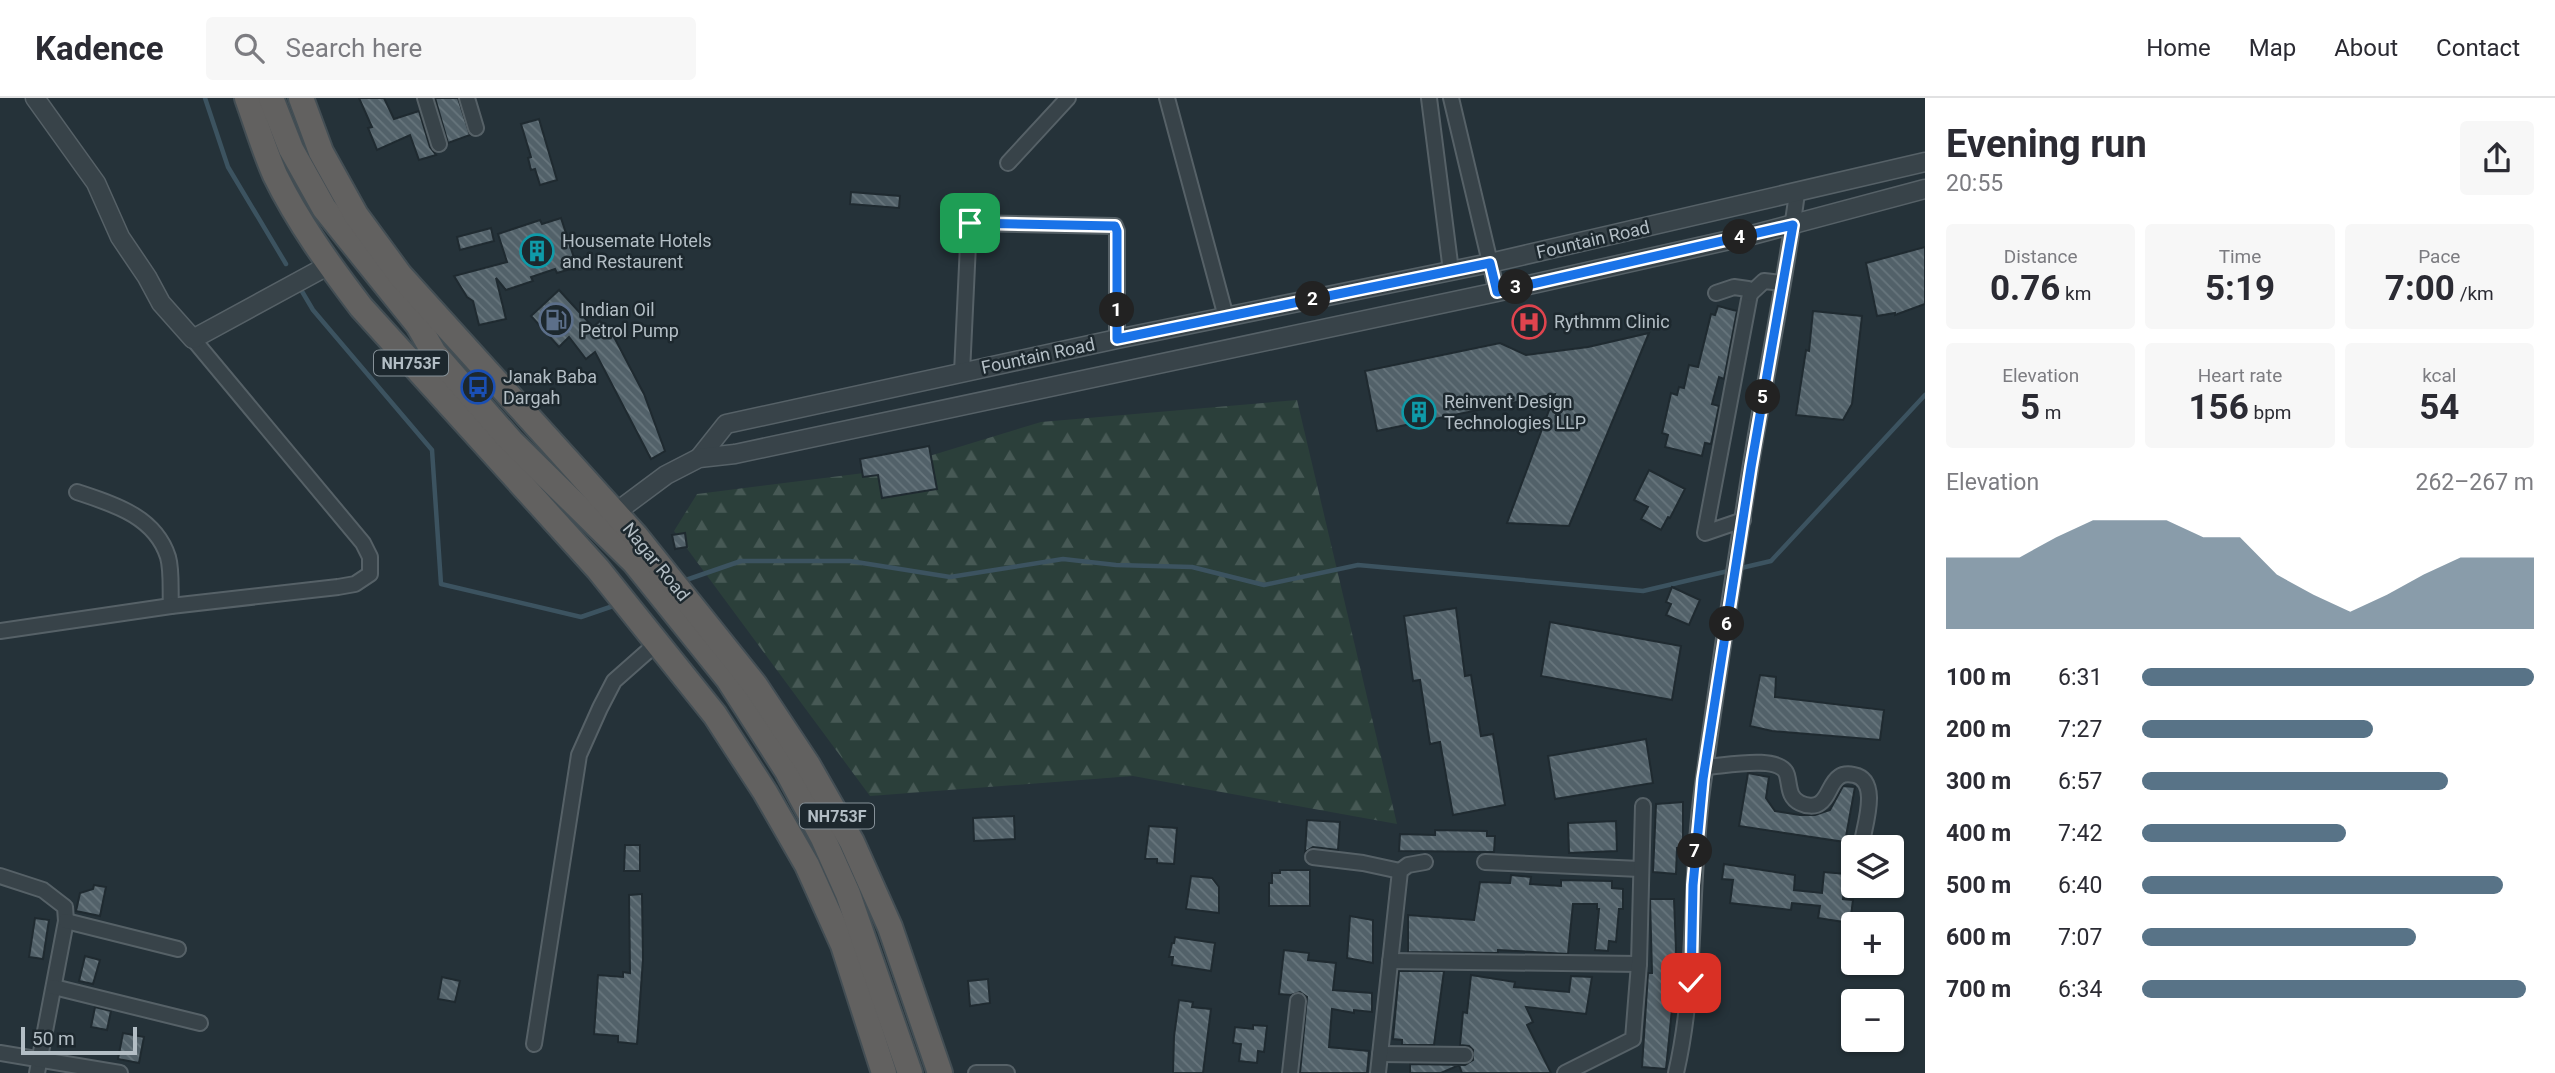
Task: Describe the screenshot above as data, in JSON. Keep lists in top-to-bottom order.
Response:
{
  "streets": {
    "highway": ["NH753F", "Nagar Road"],
    "street": ["Fountain Road"]
  },
  "crossings": [
    ["Fountain Road", "Nagar Road"]
  ],
  "places": {
    "building": ["Housemate Hotels and Restaurent", "Reinvent Design Technologies LLP"],
    "fuel station": ["Indian Oil Petrol Pump"],
    "hospital": ["Rythmm Clinic"],
    "bus stop": ["Janak Baba Dargah"]
  },
  "scale_bar": "50 m",
  "page": {
    "header": "Kadence",
    "search": "Search here",
    "nav": [
      "Home",
      "Map",
      "About",
      "Contact"
    ],
    "heading": ["Evening run", "20:55"],
    "stats": [
      ["Distance", "0.76 km"],
      ["Time", "5:19"],
      ["Pace", "7:00 /km"],
      ["Elevation", "5 m"],
      ["Heart rate", "156 bpm"],
      ["kcal", "54"]
    ],
    "pins": [
      "4",
      "3",
      "2",
      "1",
      "5",
      "6",
      "7"
    ],
    "chart": ["Elevation", "262–267 m"],
    "list": [
      {
        "name": "100 m",
        "note": "6:31"
      },
      {
        "name": "200 m",
        "note": "7:27"
      },
      {
        "name": "300 m",
        "note": "6:57"
      },
      {
        "name": "400 m",
        "note": "7:42"
      },
      {
        "name": "500 m",
        "note": "6:40"
      },
      {
        "name": "600 m",
        "note": "7:07"
      },
      {
        "name": "700 m",
        "note": "6:34"
      }
    ],
    "map_buttons": ["+", "−"],
    "scale": "50 m"
  }
}
